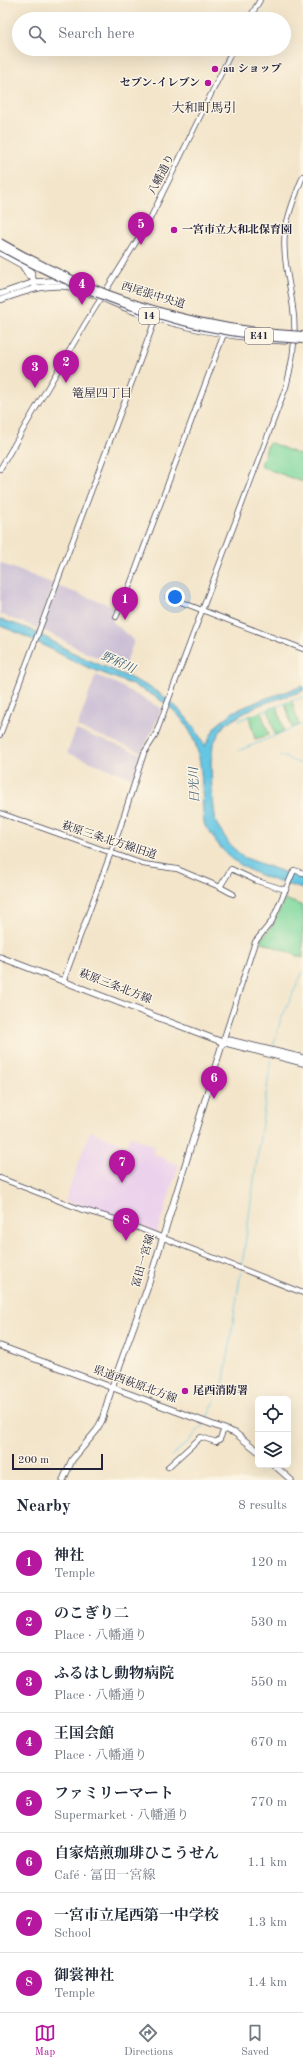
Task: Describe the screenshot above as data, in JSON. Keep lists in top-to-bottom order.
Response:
{
  "streets": {
    "highway": ["E41"],
    "main road": [
      "西尾張中央道",
      "14",
      "萩原三条北方線",
      "冨田一宮線",
      "県道西萩原北方線"
    ],
    "street": ["八幡通り", "萩原三条北方線旧道"]
  },
  "crossings": [
    ["八幡通り", "西尾張中央道"],
    ["西尾張中央道", "E41"],
    ["萩原三条北方線", "冨田一宮線"],
    ["冨田一宮線", "県道西萩原北方線"]
  ],
  "districts": ["大和町馬引", "篭屋四丁目"],
  "water": ["野府川", "日光川"],
  "places": [
    "au ショップ",
    "セブン-イレブン",
    "一宮市立大和北保育園",
    "尾西消防署"
  ],
  "scale_bar": "200 m",
  "page": {
    "search": "Search here",
    "pins": [
      "5",
      "4",
      "2",
      "3",
      "1",
      "6",
      "7",
      "8"
    ],
    "scale": "200 m",
    "heading": ["Nearby", "8 results"],
    "list": [
      {
        "mark": "1",
        "name": "神社",
        "note": "Temple",
        "value": "120 m"
      },
      {
        "mark": "2",
        "name": "のこぎり二",
        "note": "Place · 八幡通り",
        "value": "530 m"
      },
      {
        "mark": "3",
        "name": "ふるはし動物病院",
        "note": "Place · 八幡通り",
        "value": "550 m"
      },
      {
        "mark": "4",
        "name": "王国会館",
        "note": "Place · 八幡通り",
        "value": "670 m"
      },
      {
        "mark": "5",
        "name": "ファミリーマート",
        "note": "Supermarket · 八幡通り",
        "value": "770 m"
      },
      {
        "mark": "6",
        "name": "自家焙煎珈琲ひこうせん",
        "note": "Café · 冨田一宮線",
        "value": "1.1 km"
      },
      {
        "mark": "7",
        "name": "一宮市立尾西第一中学校",
        "note": "School",
        "value": "1.3 km"
      },
      {
        "mark": "8",
        "name": "御裳神社",
        "note": "Temple",
        "value": "1.4 km"
      }
    ],
    "nav": ["Map", "Directions", "Saved"]
  }
}
